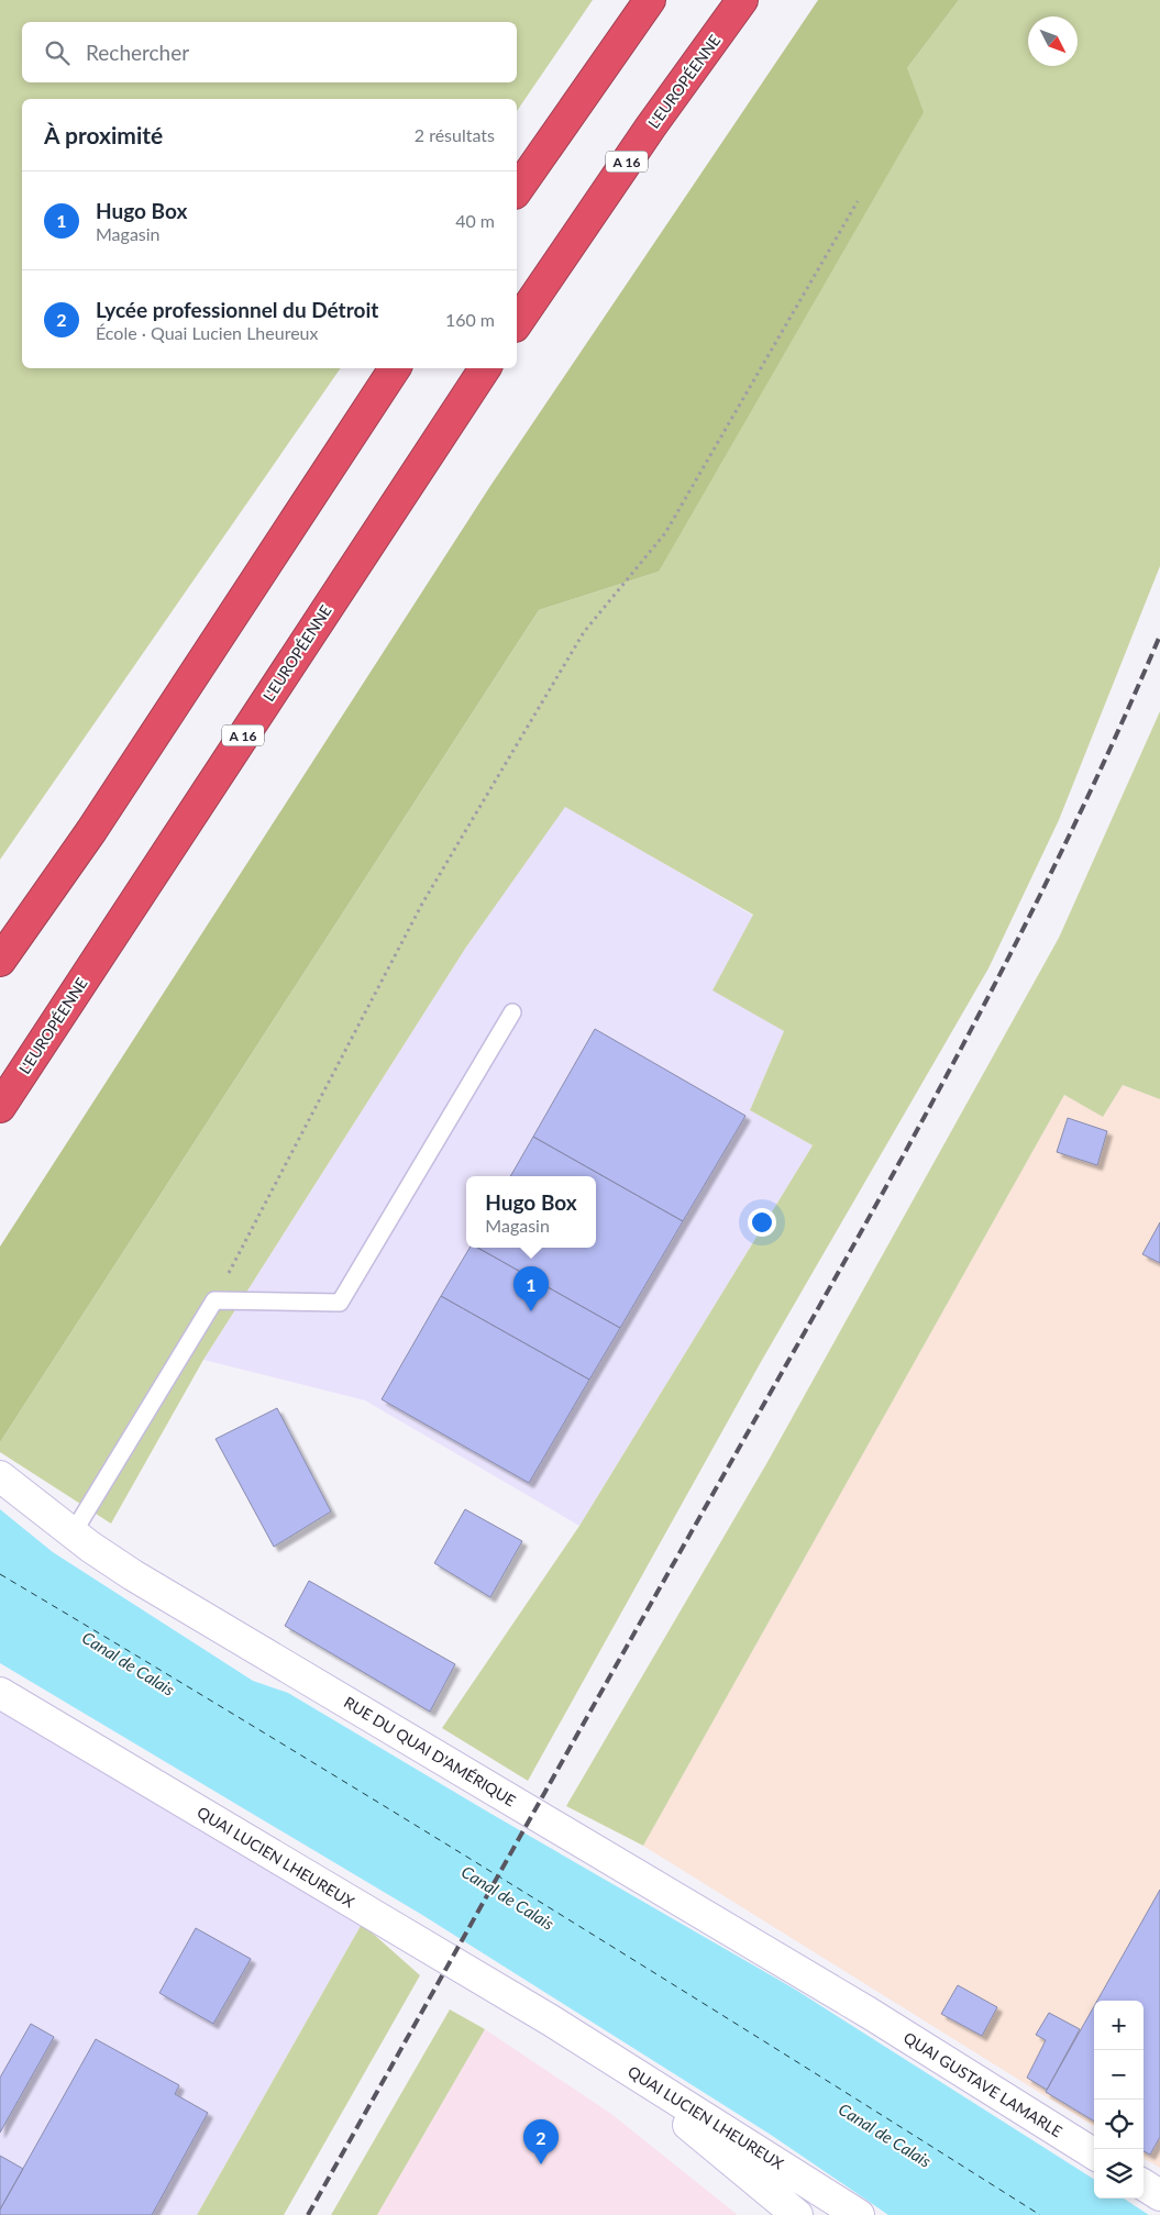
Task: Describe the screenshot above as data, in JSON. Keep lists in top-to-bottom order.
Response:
{
  "streets": {
    "highway": ["L'EUROPÉENNE", "A 16"],
    "street": ["RUE DU QUAI D'AMÉRIQUE", "QUAI LUCIEN LHEUREUX", "QUAI GUSTAVE LAMARLE"]
  },
  "crossings": [
    ["RUE DU QUAI D'AMÉRIQUE", "QUAI GUSTAVE LAMARLE"]
  ],
  "water": ["Canal de Calais"],
  "north": "bottom right",
  "page": {
    "search": "Rechercher",
    "heading": ["À proximité", "2 résultats"],
    "list": [
      {
        "mark": "1",
        "name": "Hugo Box",
        "note": "Magasin",
        "value": "40 m"
      },
      {
        "mark": "2",
        "name": "Lycée professionnel du Détroit",
        "note": "École · Quai Lucien Lheureux",
        "value": "160 m"
      }
    ],
    "popup": ["Hugo Box", "Magasin"],
    "pins": ["1", "2"],
    "map_buttons": ["+", "−"]
  }
}
